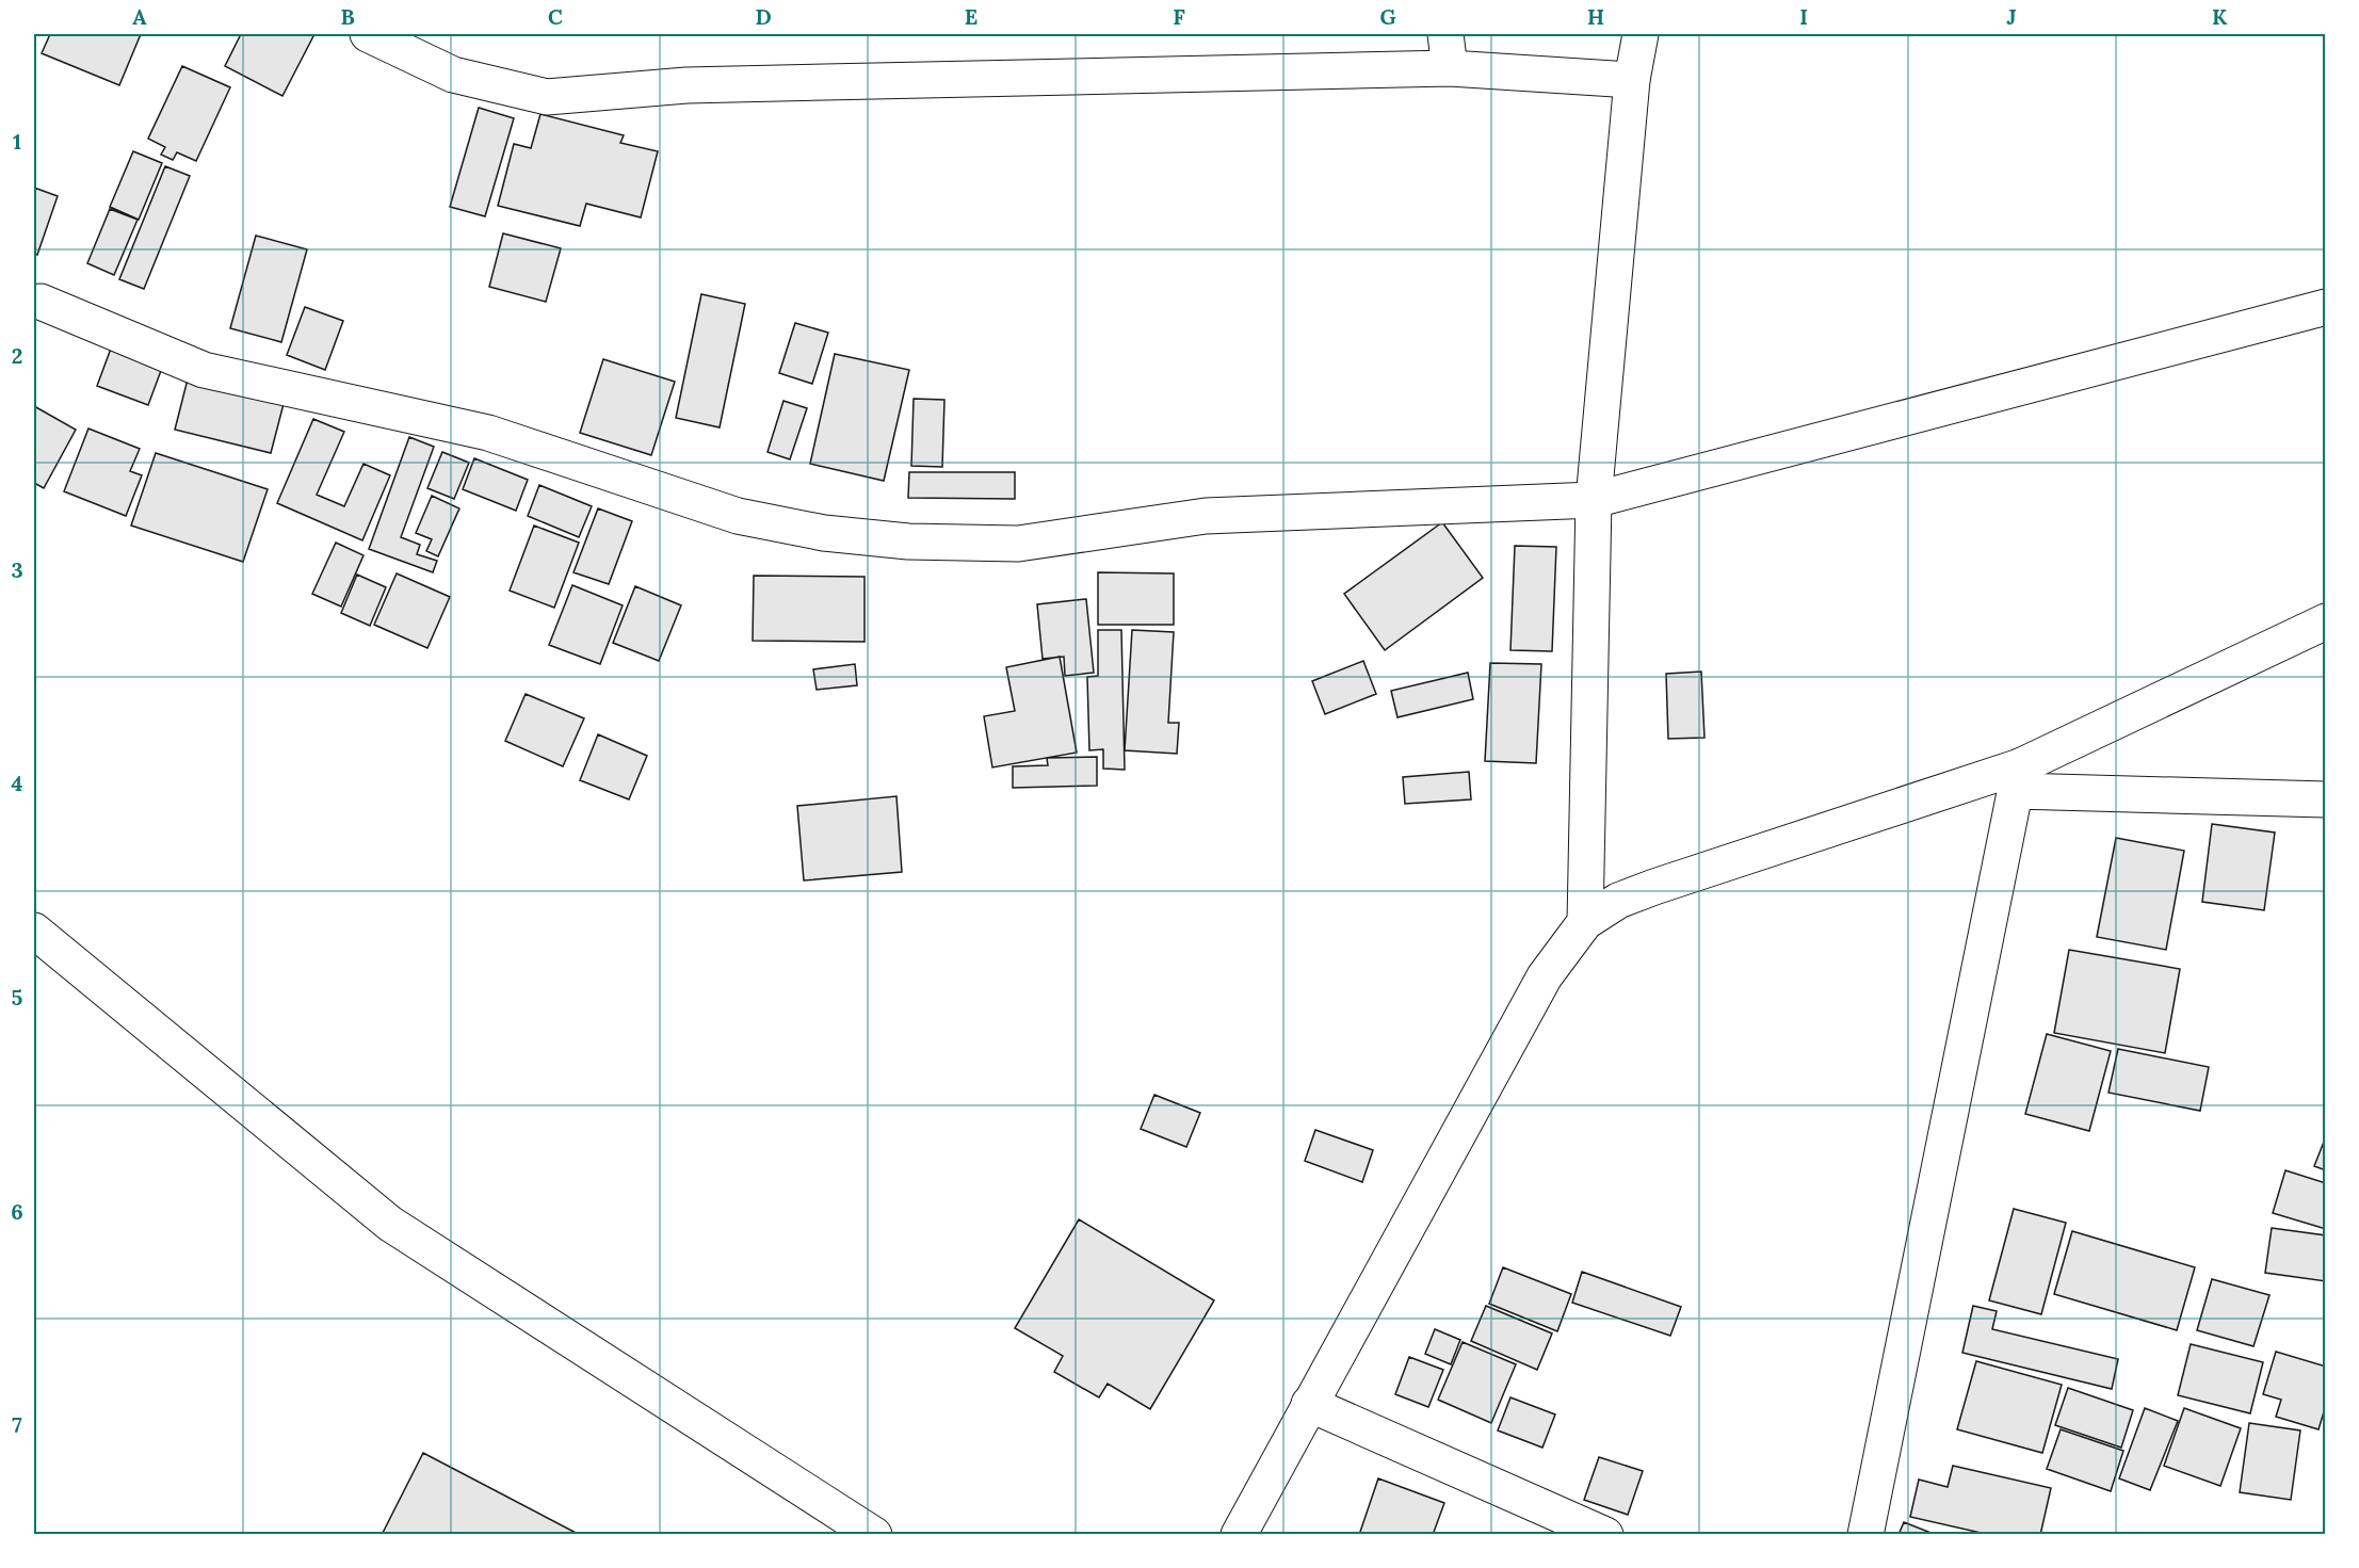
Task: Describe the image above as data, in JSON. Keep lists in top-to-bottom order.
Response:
{
  "grid": {
    "columns": [
      "A",
      "B",
      "C",
      "D",
      "E",
      "F",
      "G",
      "H",
      "I",
      "J",
      "K"
    ],
    "rows": [
      "1",
      "2",
      "3",
      "4",
      "5",
      "6",
      "7"
    ]
  }
}
